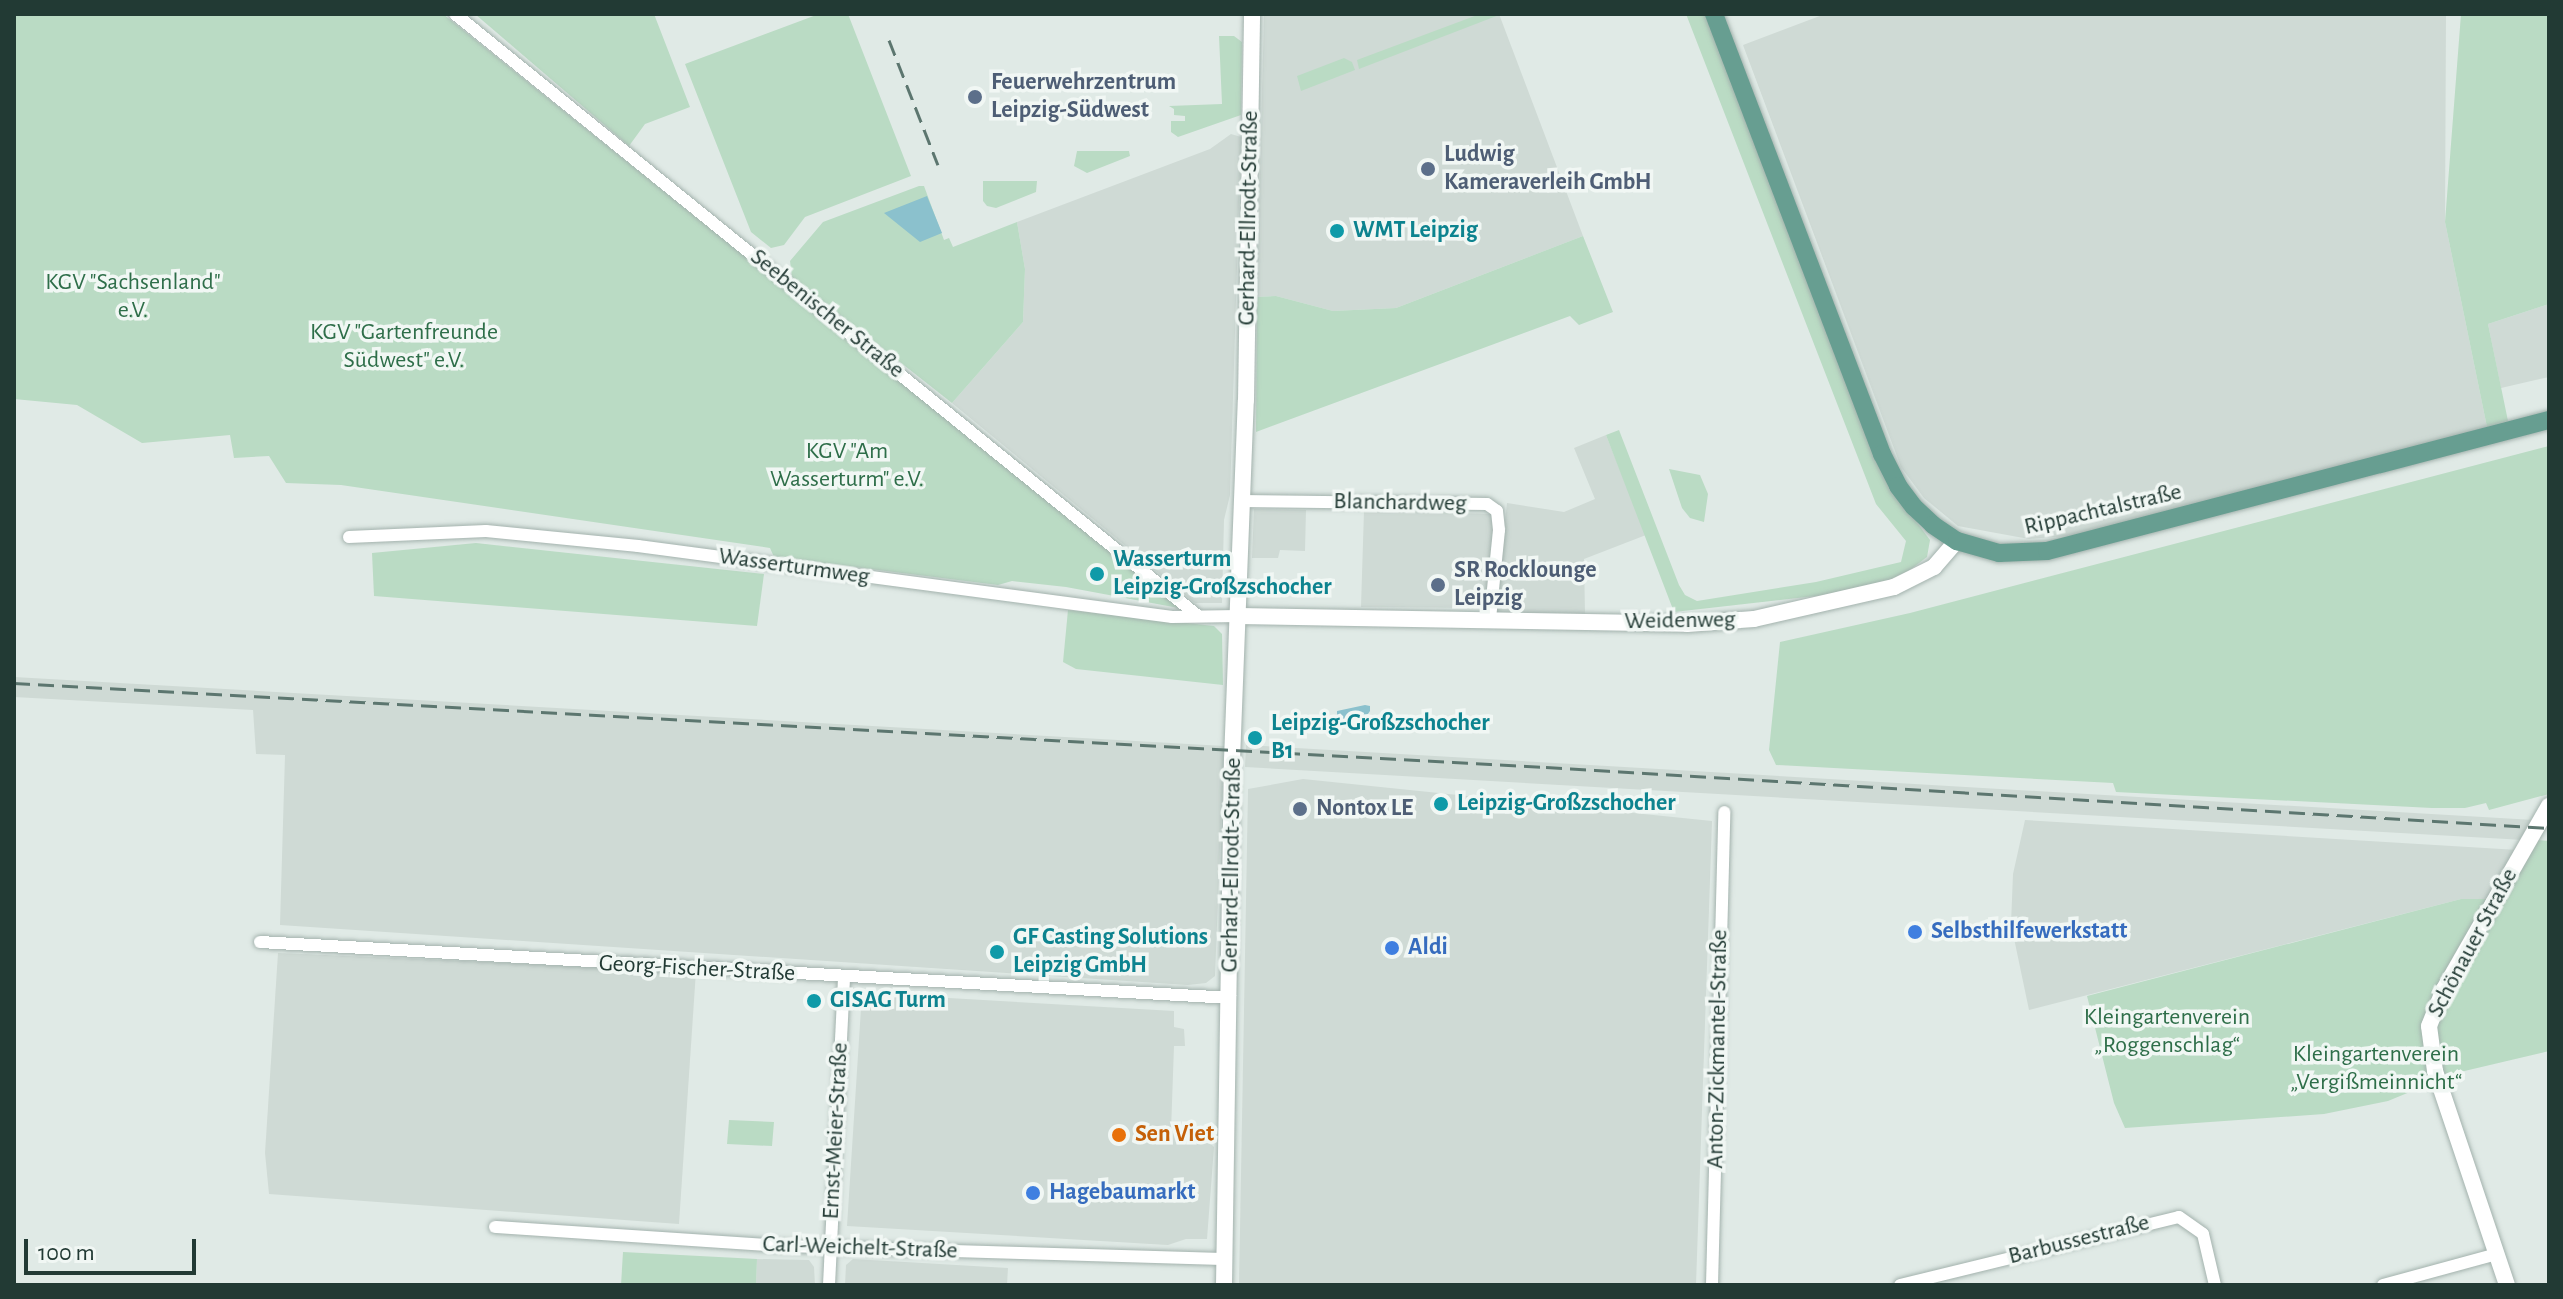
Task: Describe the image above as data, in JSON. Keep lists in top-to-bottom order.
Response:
{
  "streets": {
    "main road": [
      "Gerhard-Ellrodt-Straße",
      "Rippachtalstraße",
      "Weidenweg",
      "Schönauer Straße"
    ],
    "street": [
      "Seebenischer Straße",
      "Blanchardweg",
      "Wasserturmweg",
      "Georg-Fischer-Straße",
      "Anton-Zickmantel-Straße",
      "Ernst-Meier-Straße",
      "Barbussestraße",
      "Carl-Weichelt-Straße"
    ]
  },
  "crossings": [
    ["Gerhard-Ellrodt-Straße", "Blanchardweg"],
    ["Gerhard-Ellrodt-Straße", "Wasserturmweg"],
    ["Gerhard-Ellrodt-Straße", "Weidenweg"],
    ["Gerhard-Ellrodt-Straße", "Georg-Fischer-Straße"],
    ["Gerhard-Ellrodt-Straße", "Carl-Weichelt-Straße"],
    ["Seebenischer Straße", "Wasserturmweg"],
    ["Blanchardweg", "Weidenweg"],
    ["Rippachtalstraße", "Weidenweg"],
    ["Wasserturmweg", "Weidenweg"],
    ["Georg-Fischer-Straße", "Ernst-Meier-Straße"],
    ["Ernst-Meier-Straße", "Carl-Weichelt-Straße"]
  ],
  "parks": [
    "KGV \"Sachsenland\" e.V.",
    "KGV \"Gartenfreunde Südwest\" e.V.",
    "KGV \"Am Wasserturm\" e.V.",
    "Kleingartenverein „Roggenschlag“",
    "Kleingartenverein „Vergißmeinnicht“"
  ],
  "places": [
    "Feuerwehrzentrum Leipzig-Südwest",
    "Ludwig Kameraverleih GmbH",
    "WMT Leipzig",
    "Wasserturm Leipzig-Großzschocher",
    "SR Rocklounge Leipzig",
    "Leipzig-Großzschocher B1",
    "Leipzig-Großzschocher",
    "Nontox LE",
    "Selbsthilfewerkstatt",
    "Aldi",
    "GF Casting Solutions Leipzig GmbH",
    "GISAG Turm",
    "Sen Viet",
    "Hagebaumarkt"
  ],
  "scale_bar": "100 m"
}
